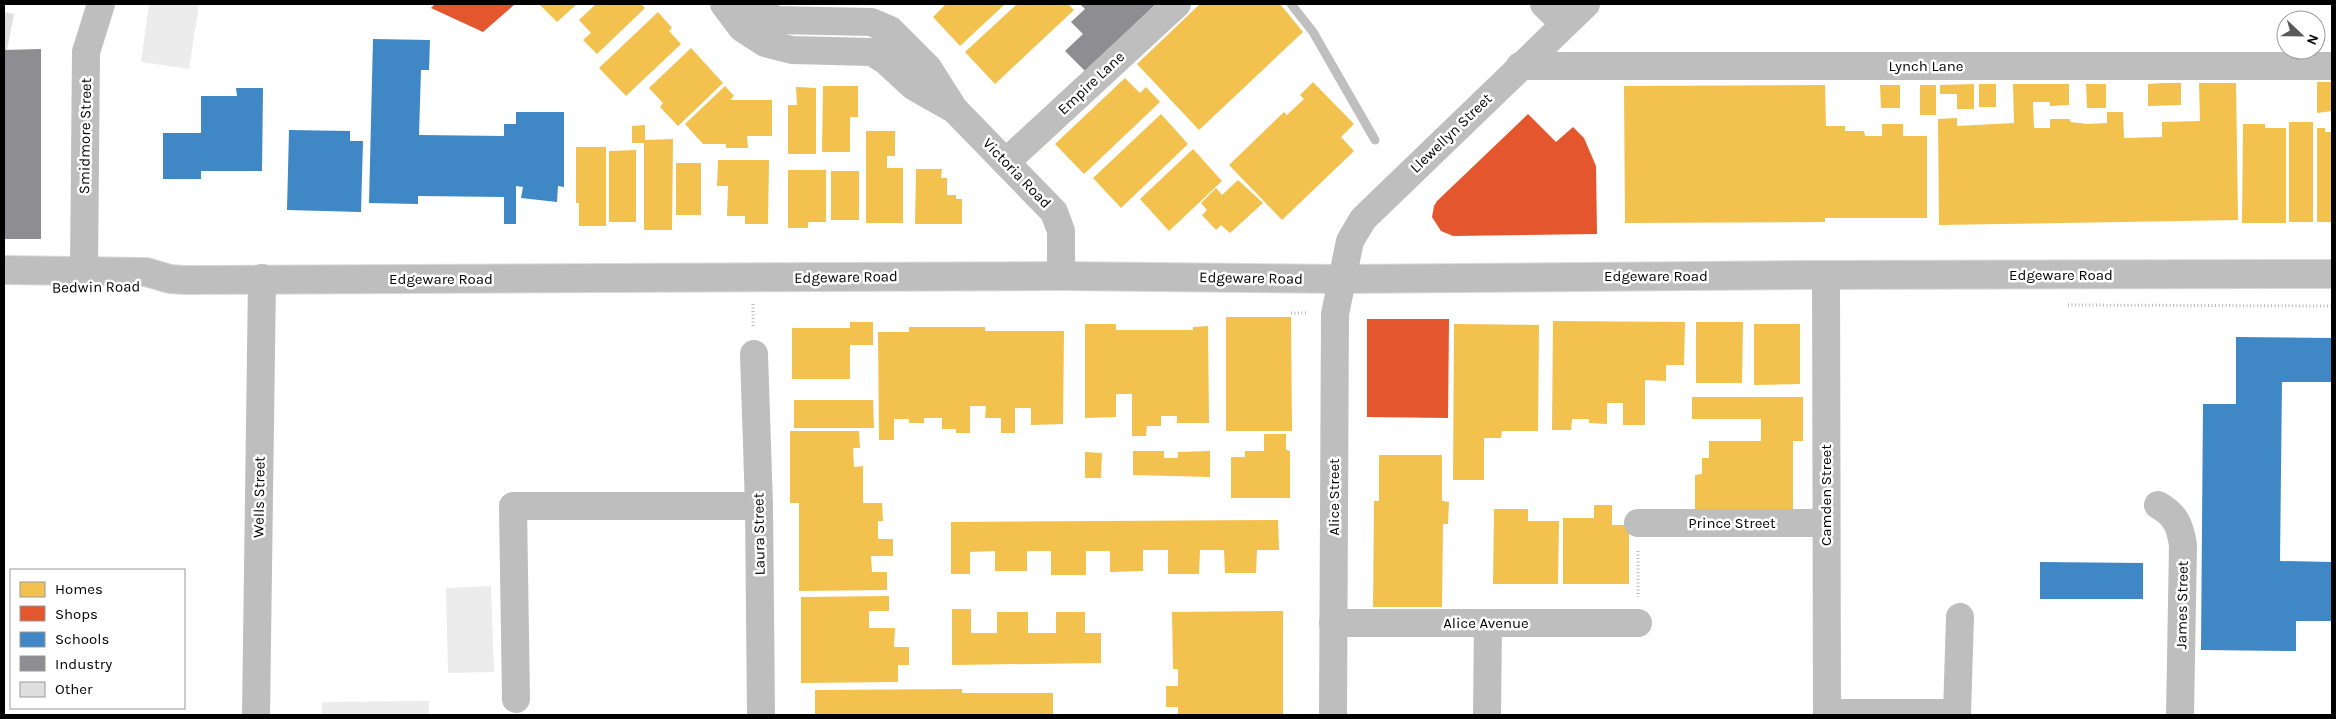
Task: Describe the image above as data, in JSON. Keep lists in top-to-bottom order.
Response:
{
  "streets": {
    "street": [
      "Lynch Lane",
      "Empire Lane",
      "Llewellyn Street",
      "Smidmore Street",
      "Victoria Road",
      "Edgeware Road",
      "Bedwin Road",
      "Camden Street",
      "Wells Street",
      "Alice Street",
      "Prince Street",
      "Laura Street",
      "James Street",
      "Alice Avenue"
    ]
  },
  "crossings": [
    ["Lynch Lane", "Llewellyn Street"],
    ["Empire Lane", "Victoria Road"],
    ["Llewellyn Street", "Edgeware Road"],
    ["Llewellyn Street", "Alice Street"],
    ["Smidmore Street", "Bedwin Road"],
    ["Victoria Road", "Edgeware Road"],
    ["Edgeware Road", "Bedwin Road"],
    ["Edgeware Road", "Camden Street"],
    ["Edgeware Road", "Wells Street"],
    ["Edgeware Road", "Alice Street"],
    ["Camden Street", "Prince Street"],
    ["Alice Street", "Alice Avenue"]
  ],
  "legend": [
    "Homes",
    "Shops",
    "Schools",
    "Industry",
    "Other"
  ],
  "north": "right"
}
